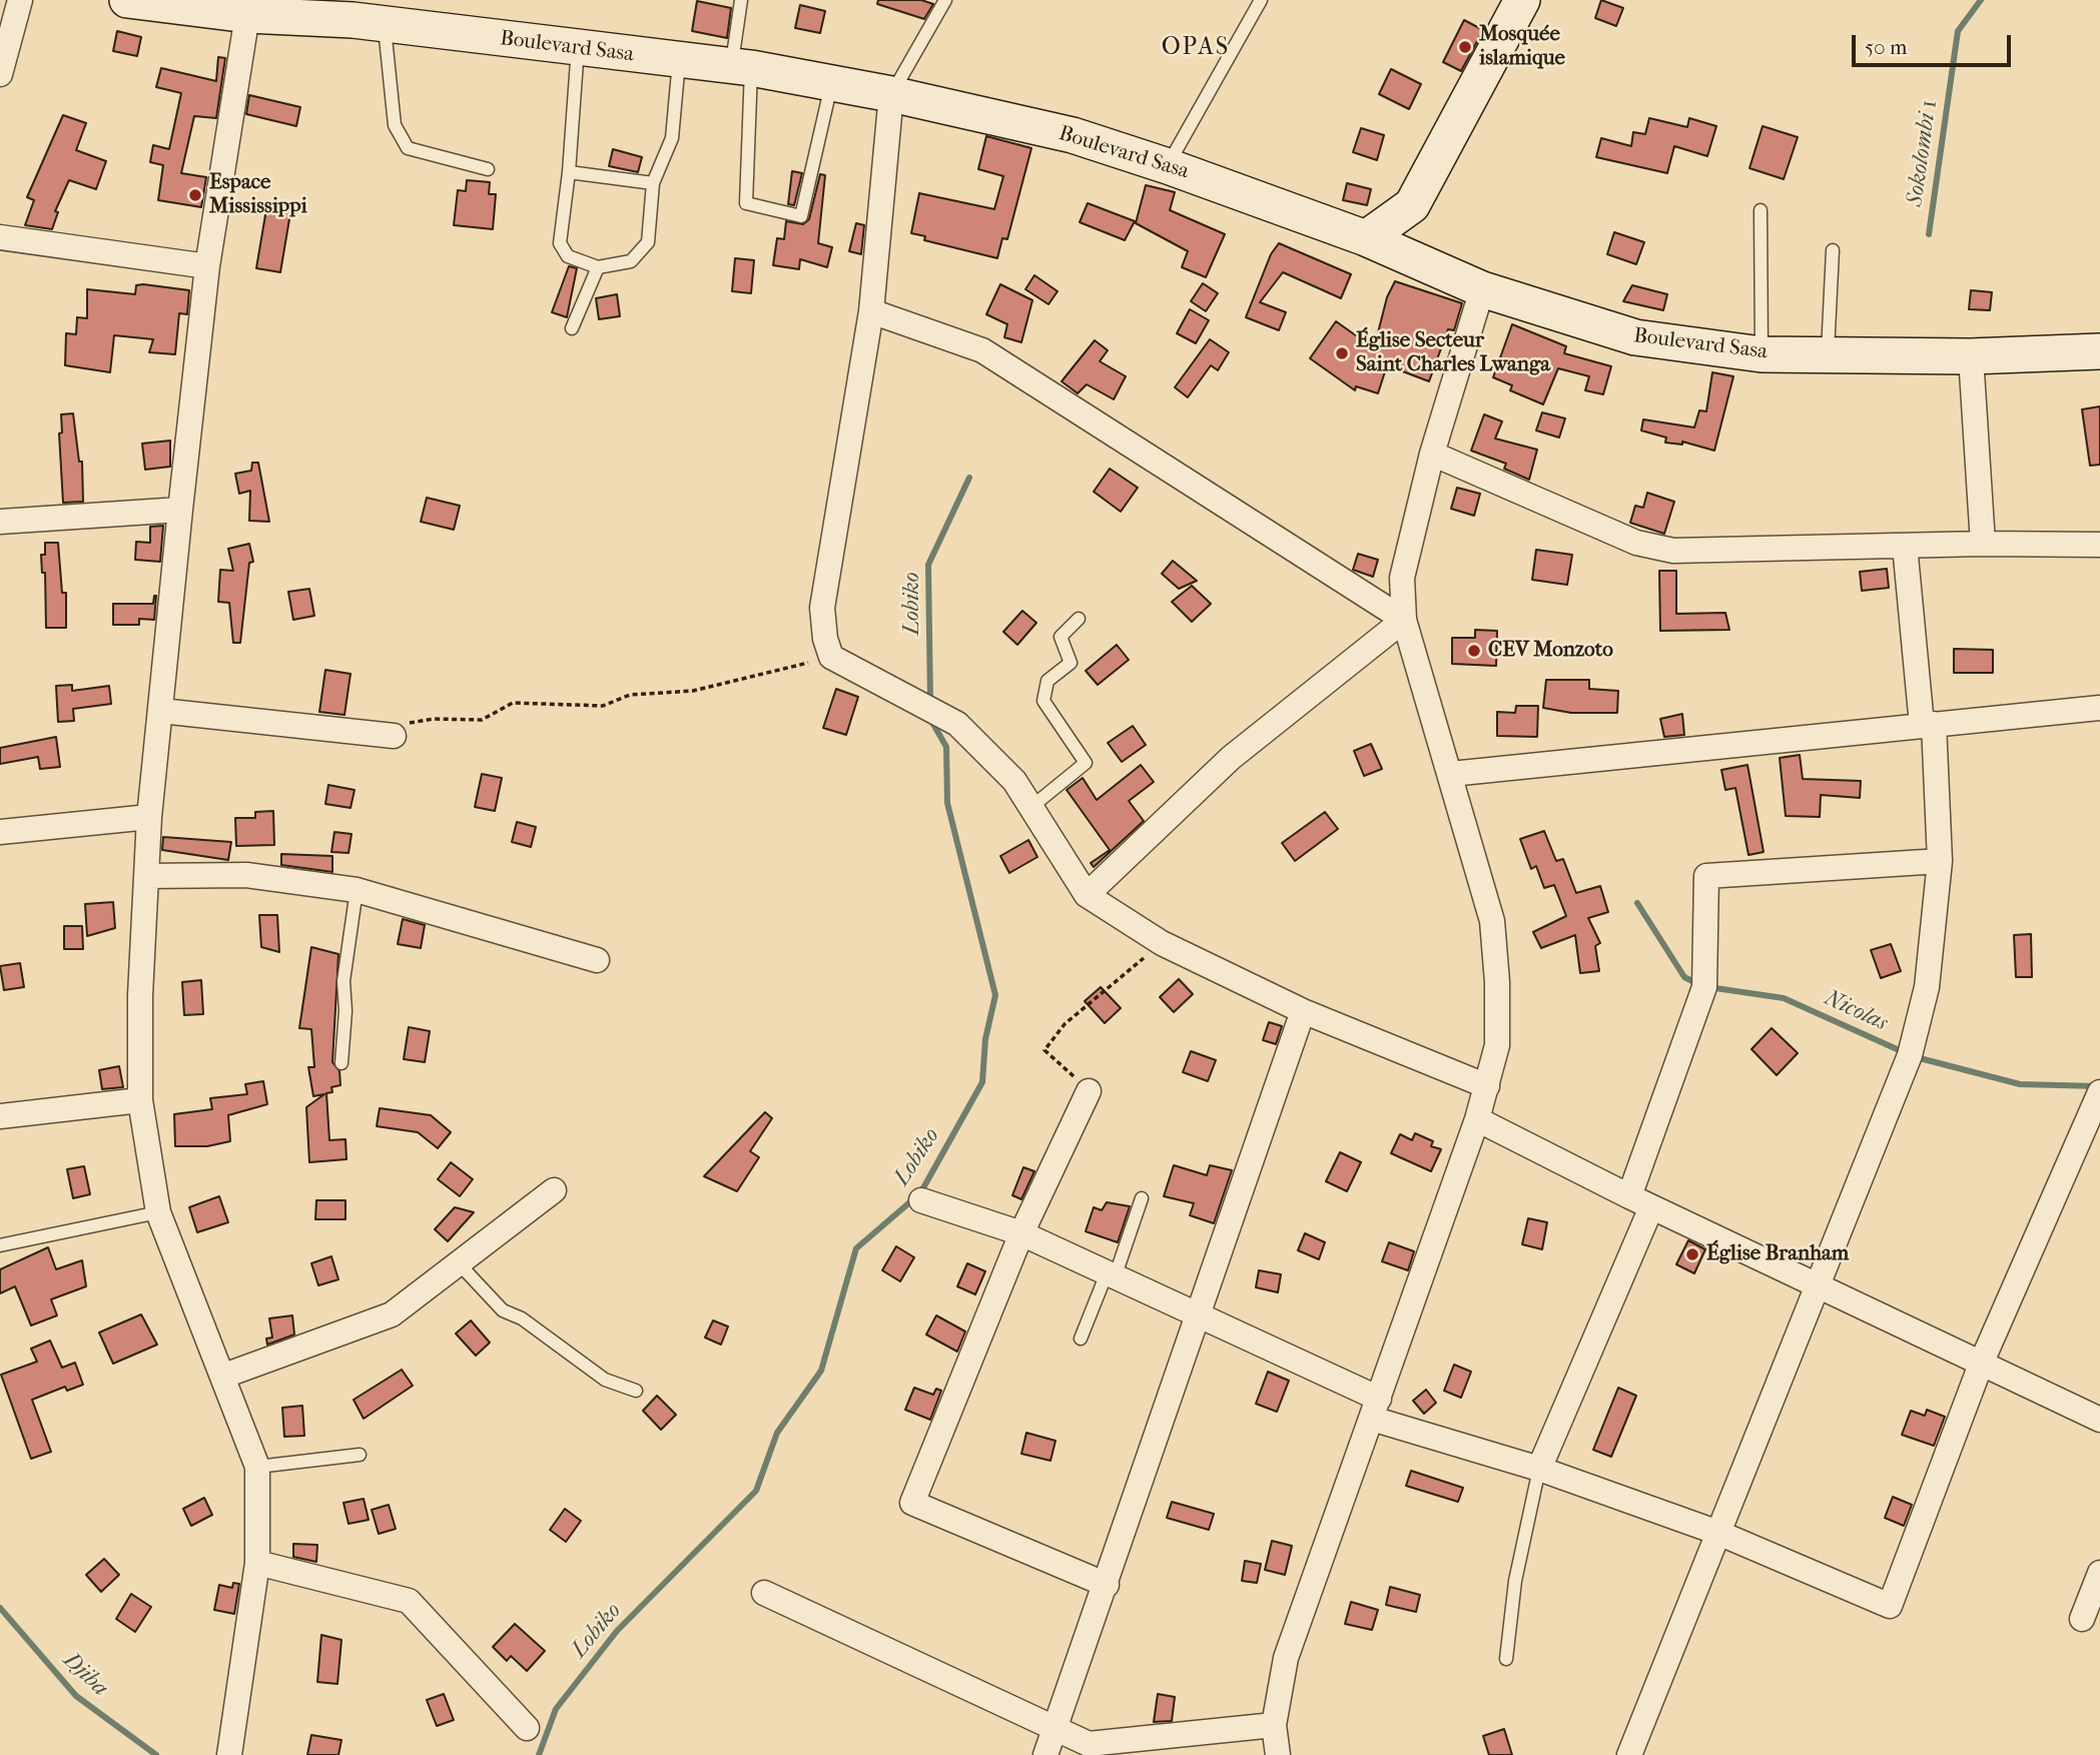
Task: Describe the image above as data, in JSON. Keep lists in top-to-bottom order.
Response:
{
  "streets": {
    "street": ["Boulevard Sasa"]
  },
  "districts": ["OPAS"],
  "water": [
    "Sokolombi 1",
    "Lobiko",
    "Nicolas",
    "Djiba"
  ],
  "places": [
    "Mosquée islamique",
    "Espace Mississippi",
    "Église Secteur Saint Charles Lwanga",
    "CEV Monzoto",
    "Église Branham"
  ],
  "scale_bar": "50 m"
}
